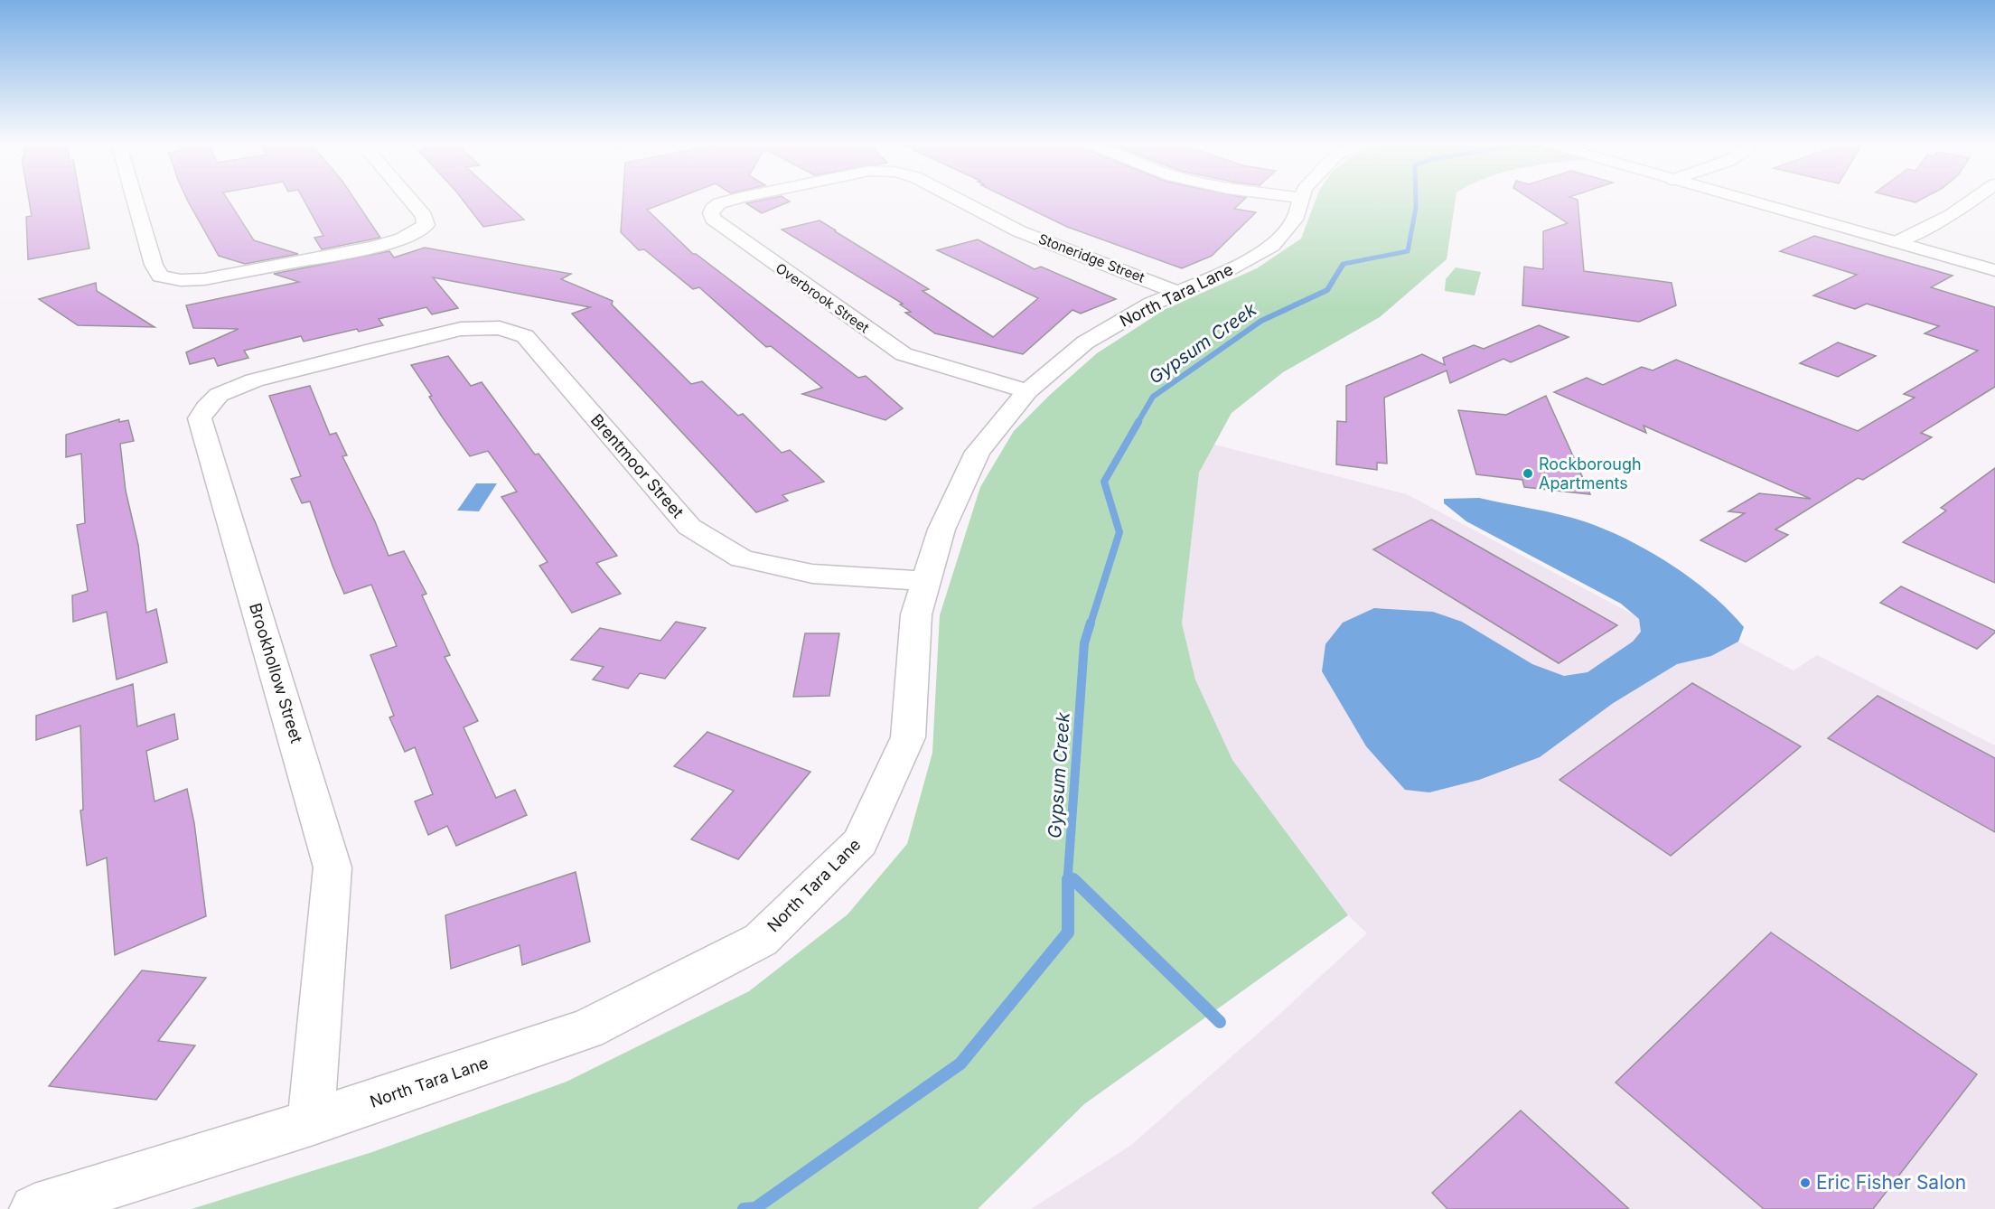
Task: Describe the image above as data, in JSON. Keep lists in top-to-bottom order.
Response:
{
  "streets": {
    "street": [
      "Stoneridge Street",
      "North Tara Lane",
      "Overbrook Street",
      "Brentmoor Street",
      "Brookhollow Street"
    ]
  },
  "crossings": [
    ["Stoneridge Street", "North Tara Lane"],
    ["North Tara Lane", "Overbrook Street"],
    ["North Tara Lane", "Brentmoor Street"],
    ["North Tara Lane", "Brookhollow Street"],
    ["Brentmoor Street", "Brookhollow Street"]
  ],
  "water": ["Gypsum Creek"],
  "places": ["Rockborough Apartments", "Eric Fisher Salon"]
}
